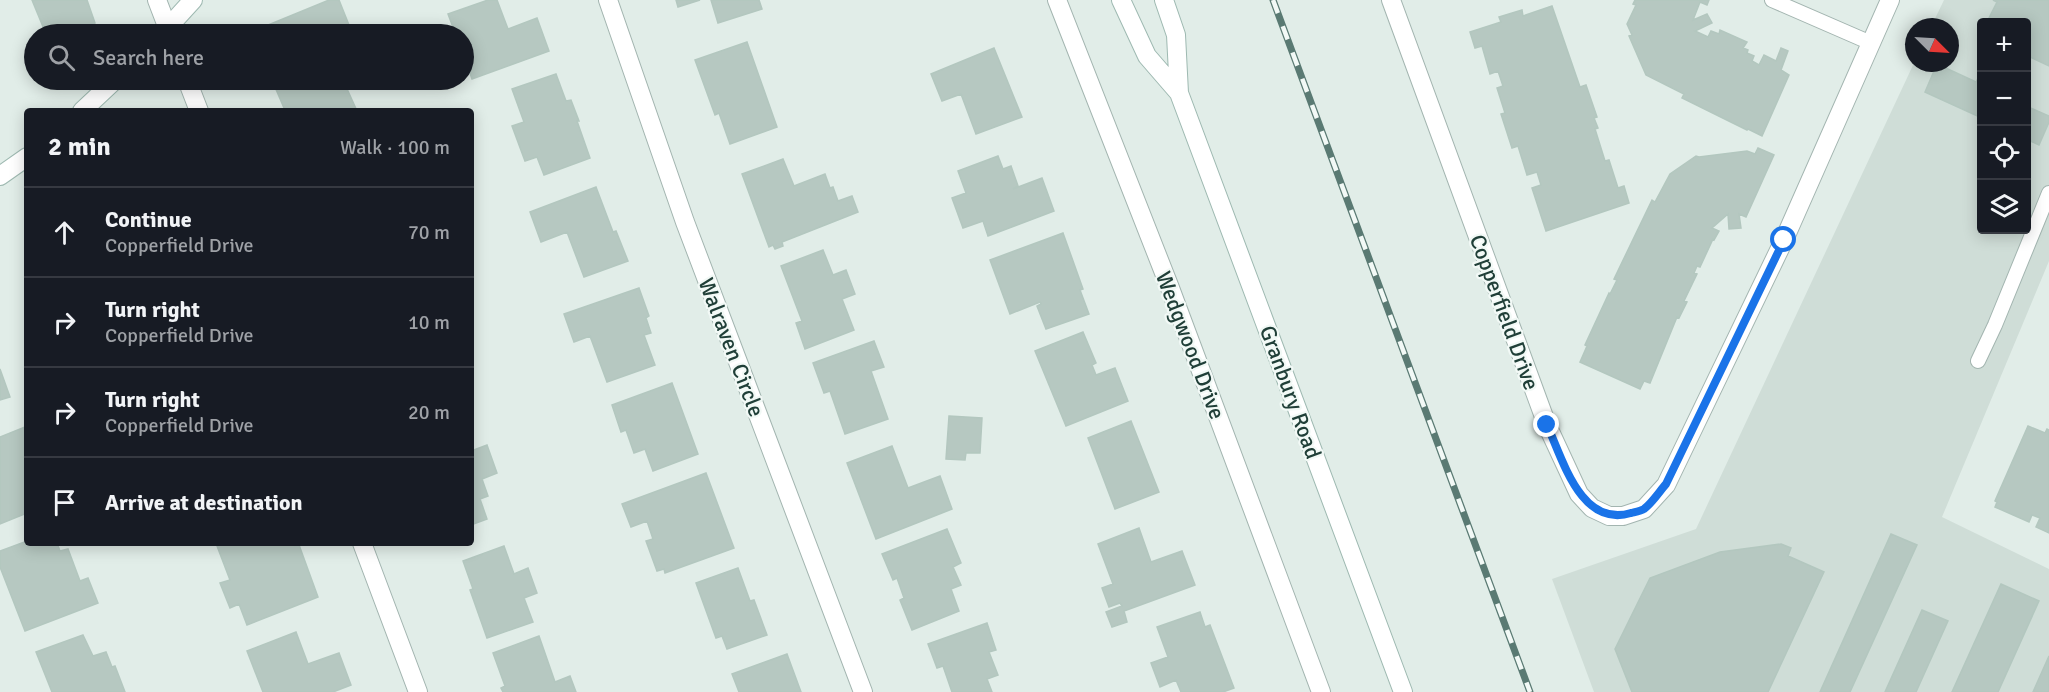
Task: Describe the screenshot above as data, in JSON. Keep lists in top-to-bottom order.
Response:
{
  "streets": {
    "street": [
      "Copperfield Drive",
      "Wedgwood Drive",
      "Walraven Circle",
      "Granbury Road"
    ]
  },
  "north": "bottom right",
  "page": {
    "map_buttons": ["+", "−"],
    "search": "Search here",
    "heading": ["2 min", "Walk · 100 m"],
    "list": [
      ["Continue", "Copperfield Drive", "70 m"],
      ["Turn right", "Copperfield Drive", "10 m"],
      ["Turn right", "Copperfield Drive", "20 m"],
      "Arrive at destination"
    ]
  }
}
